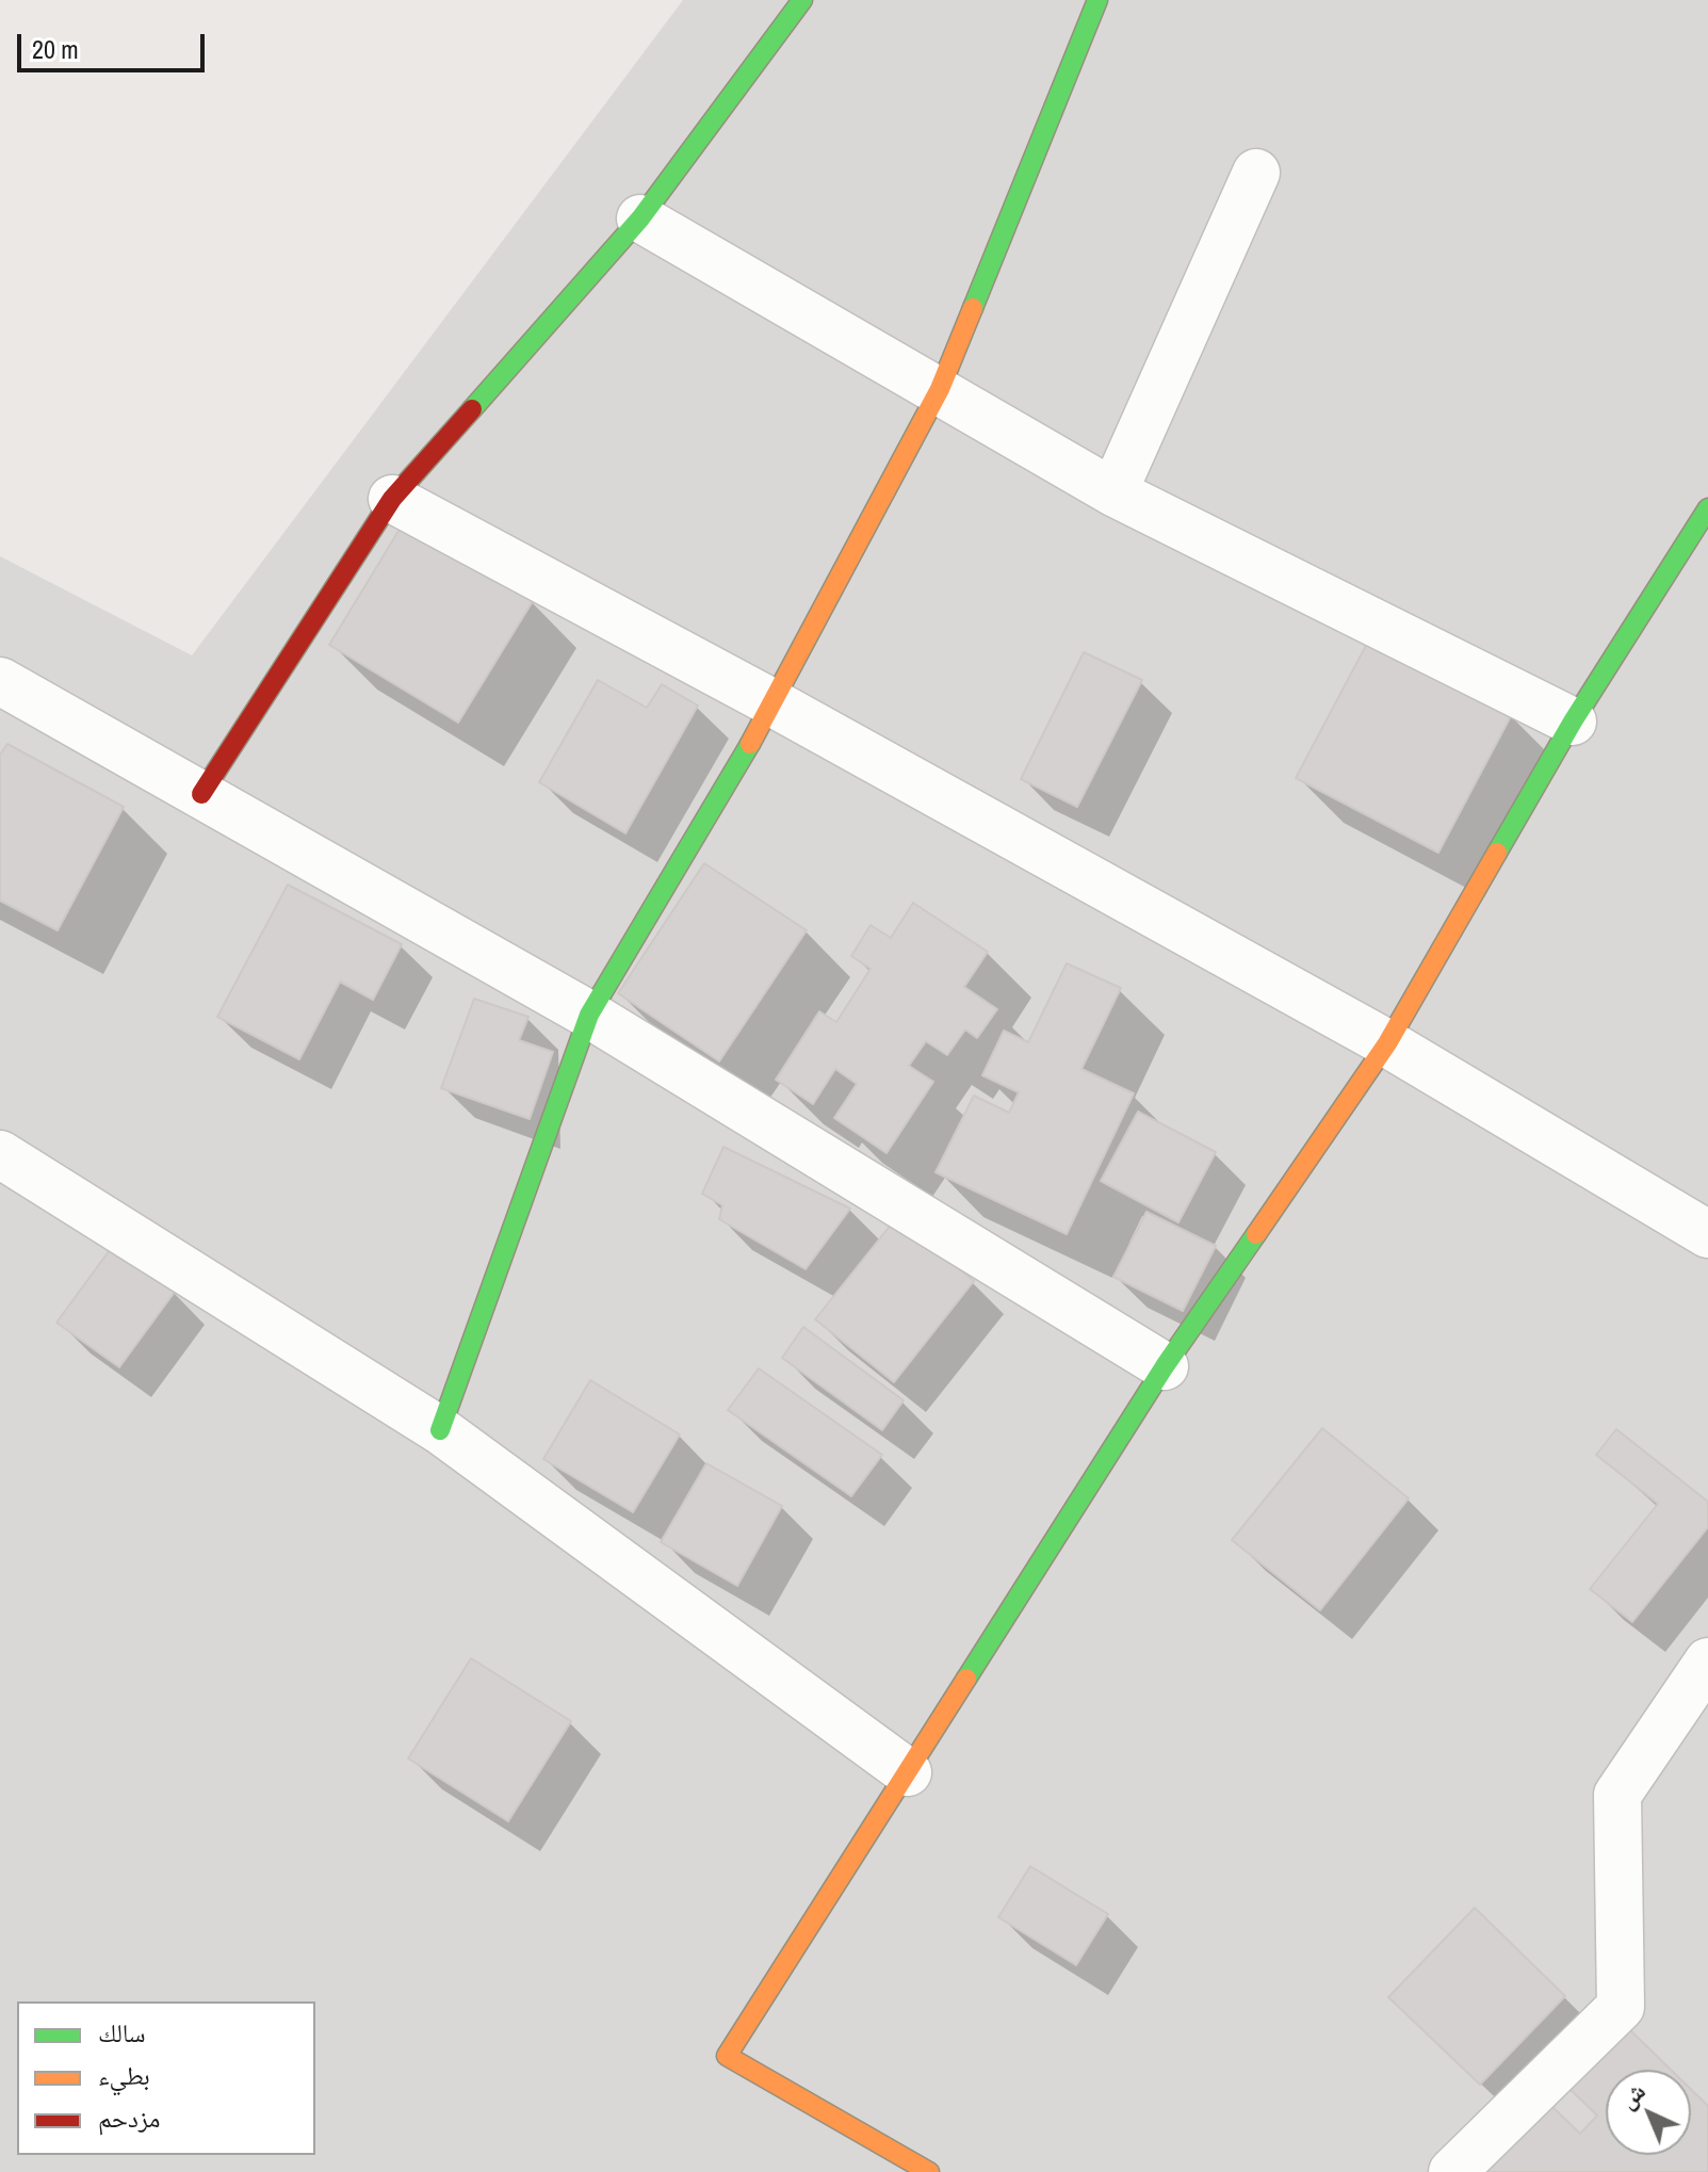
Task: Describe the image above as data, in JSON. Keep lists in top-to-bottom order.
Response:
{
  "legend": ["سالك", "بطيء", "مزدحم"],
  "scale_bar": "20 m",
  "north": "top left"
}
